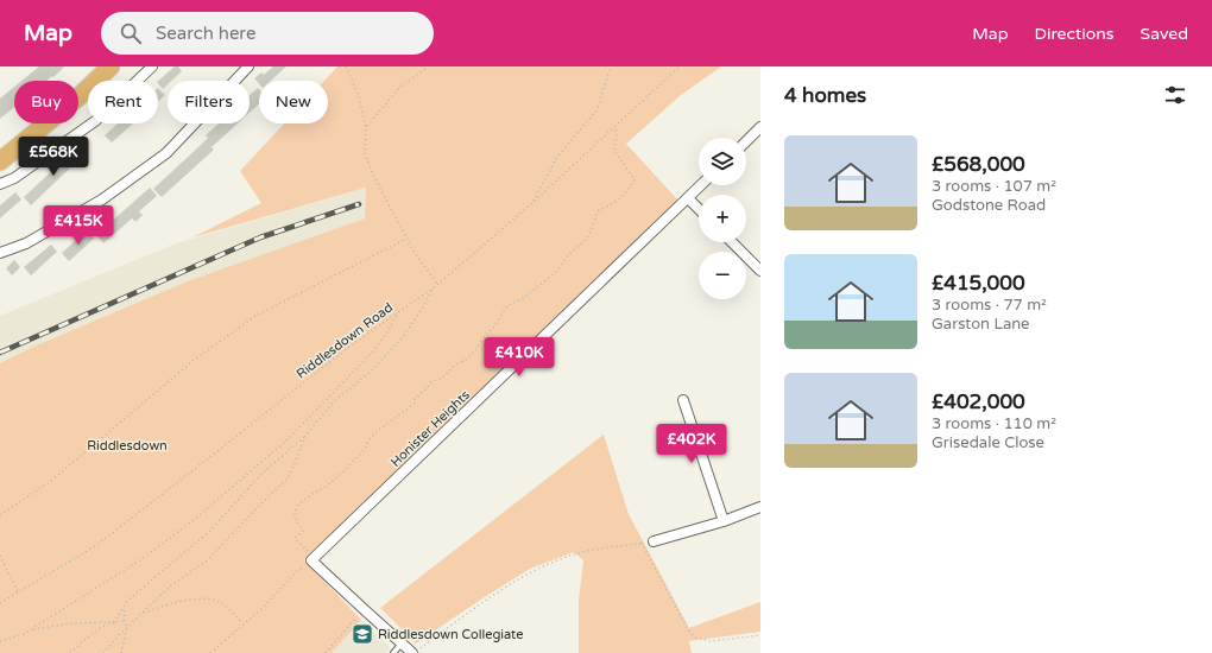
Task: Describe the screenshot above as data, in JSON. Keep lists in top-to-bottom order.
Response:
{
  "streets": {
    "street": ["Honister Heights"],
    "path": ["Riddlesdown Road"]
  },
  "parks": ["Riddlesdown"],
  "places": {
    "school or university": ["Riddlesdown Collegiate"]
  },
  "page": {
    "header": "Map",
    "search": "Search here",
    "nav": ["Map", "Directions", "Saved"],
    "heading": "4 homes",
    "chip": [
      "Buy",
      "Rent",
      "Filters",
      "New"
    ],
    "list": [
      {
        "name": "£568,000",
        "note": "3 rooms · 107 m² · Godstone Road"
      },
      {
        "name": "£415,000",
        "note": "3 rooms · 77 m² · Garston Lane"
      },
      {
        "name": "£402,000",
        "note": "3 rooms · 110 m² · Grisedale Close"
      }
    ],
    "price": [
      "£568K",
      "£415K",
      "£410K",
      "£402K"
    ],
    "map_buttons": ["+", "−"]
  }
}
